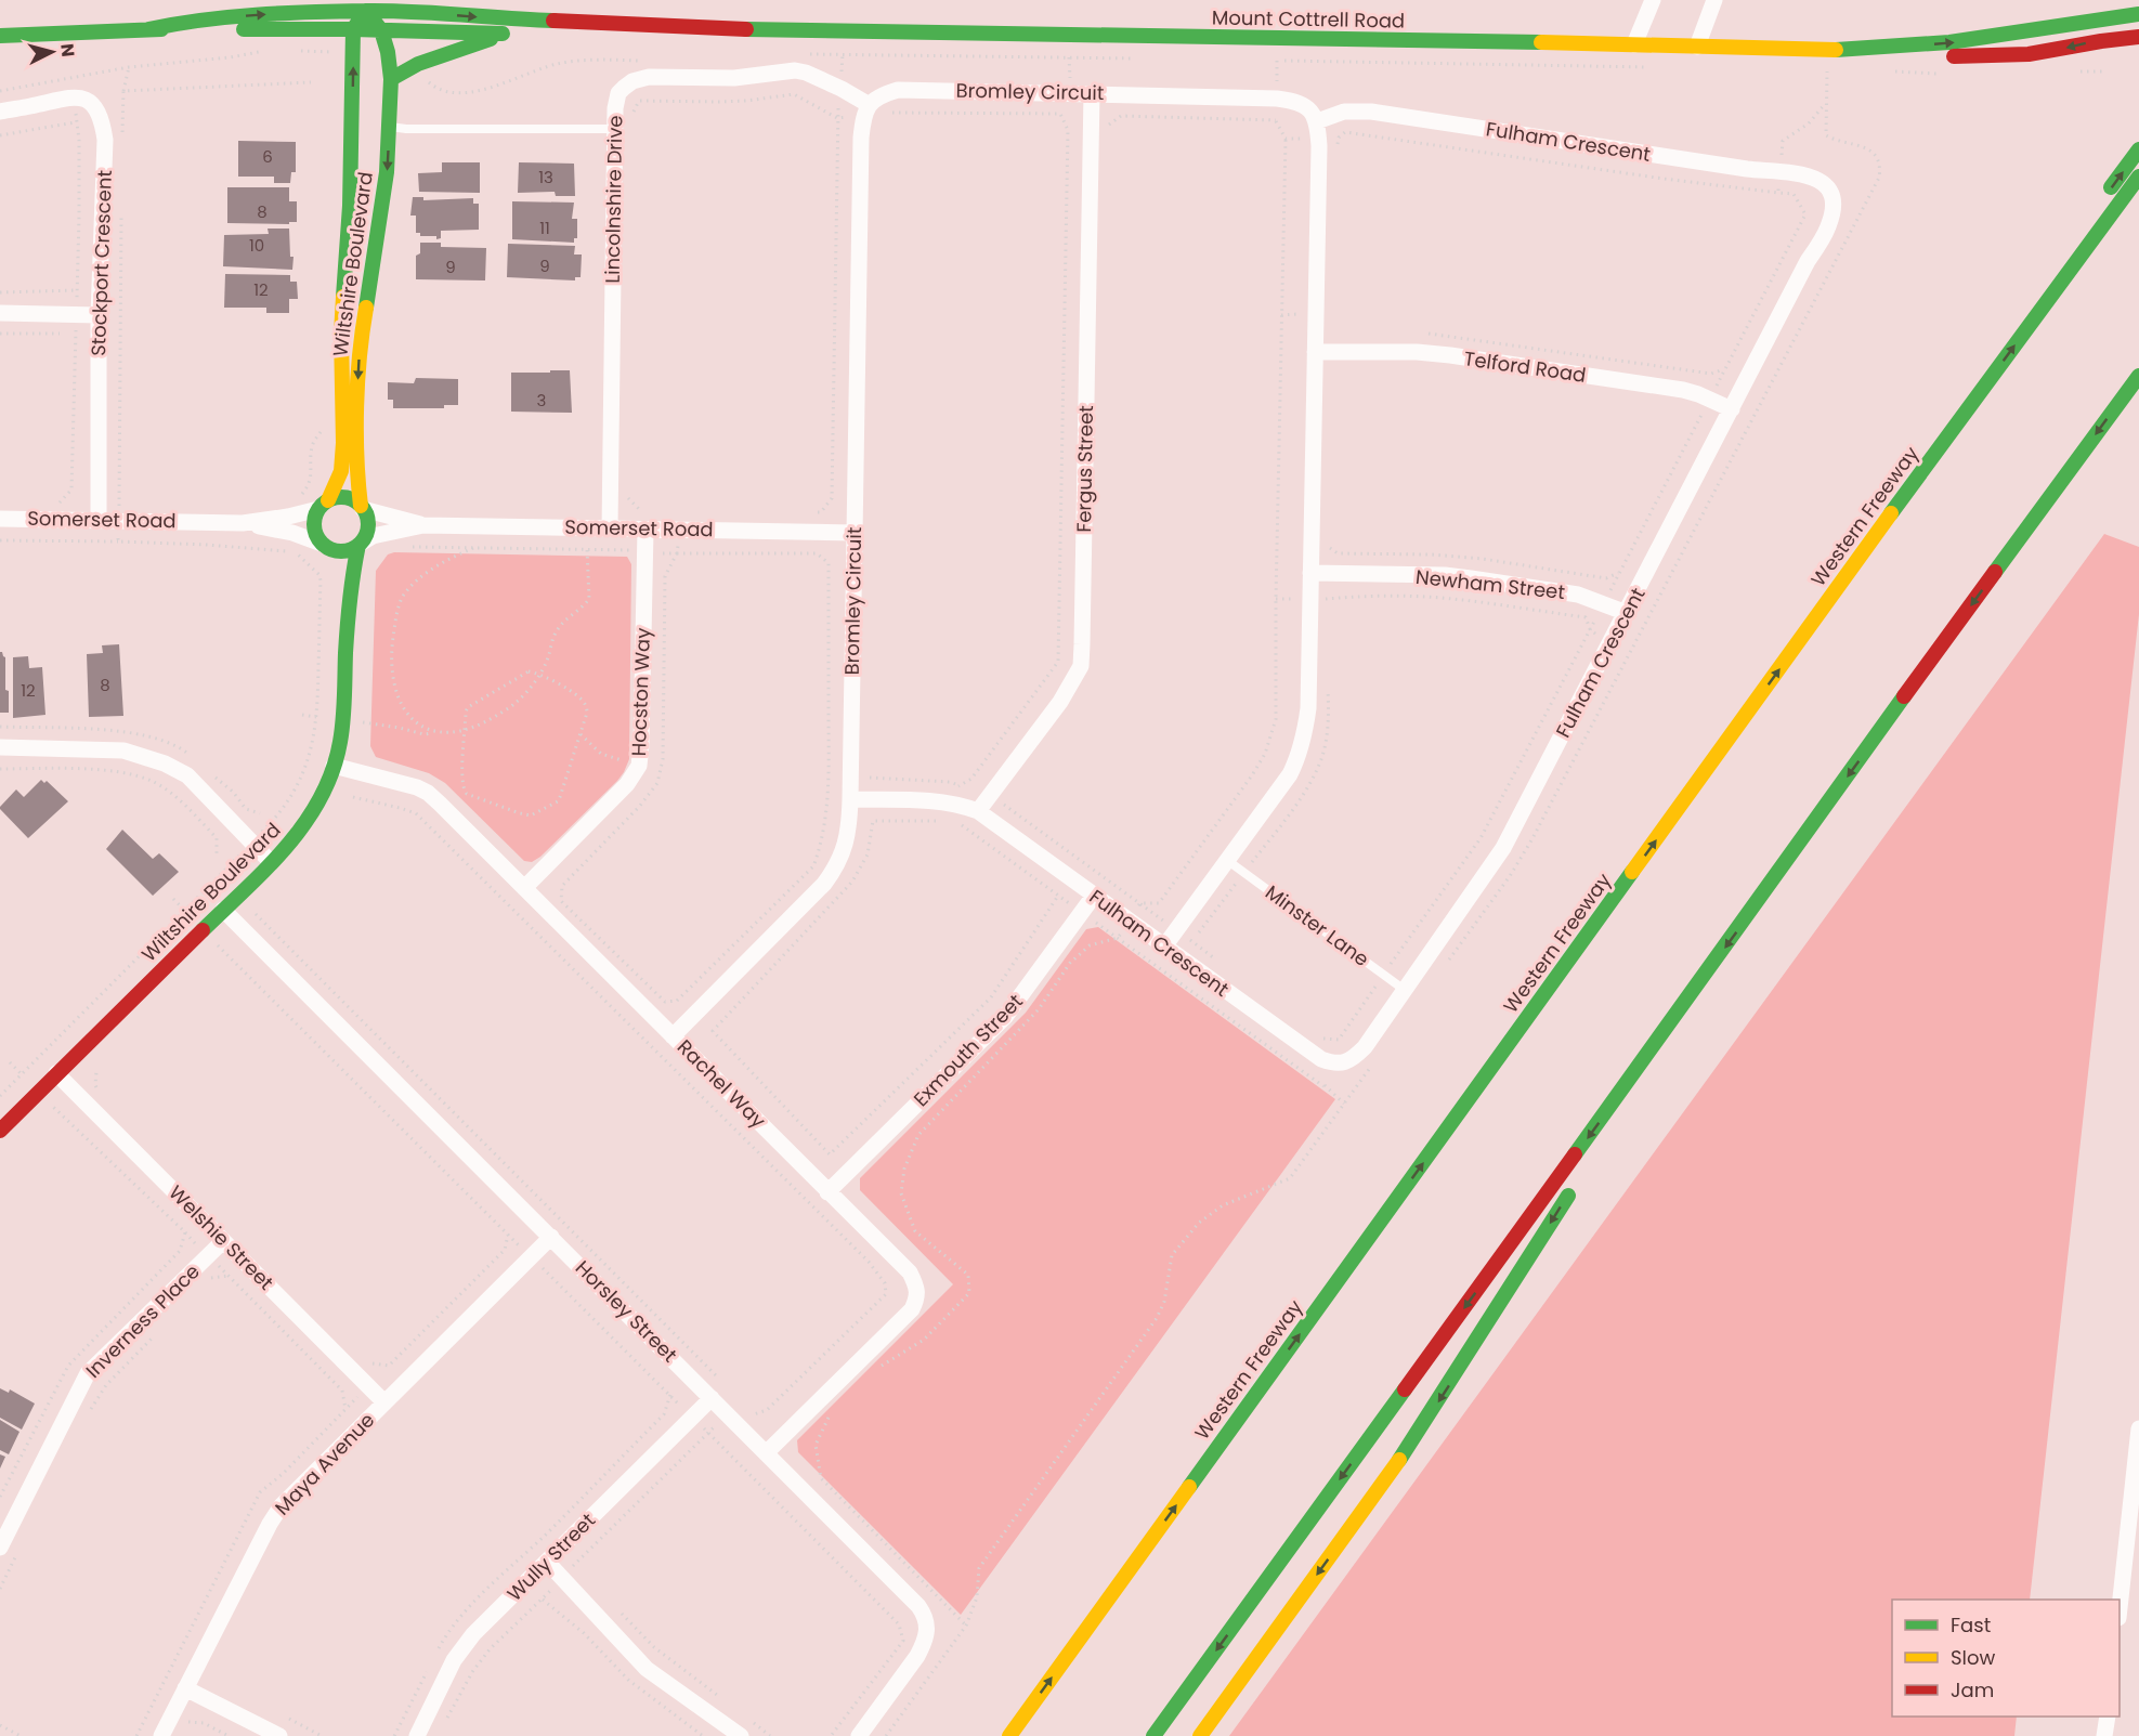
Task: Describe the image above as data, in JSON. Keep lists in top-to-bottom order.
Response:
{
  "streets": {
    "main road": ["Mount Cottrell Road", "Wiltshire Boulevard", "Western Freeway"],
    "street": [
      "Bromley Circuit",
      "Fulham Crescent",
      "Lincolnshire Drive",
      "Stockport Crescent",
      "Telford Road",
      "Fergus Street",
      "Somerset Road",
      "Newham Street",
      "Hocston Way",
      "Exmouth Street",
      "Rachel Way",
      "Welshie Street",
      "Horsley Street",
      "Inverness Place",
      "Maya Avenue",
      "Wully Street"
    ],
    "lane": ["Minster Lane"]
  },
  "crossings": [
    ["Mount Cottrell Road", "Wiltshire Boulevard"],
    ["Bromley Circuit", "Fulham Crescent"],
    ["Bromley Circuit", "Lincolnshire Drive"],
    ["Bromley Circuit", "Fergus Street"],
    ["Bromley Circuit", "Somerset Road"],
    ["Bromley Circuit", "Rachel Way"],
    ["Fulham Crescent", "Telford Road"],
    ["Fulham Crescent", "Fergus Street"],
    ["Fulham Crescent", "Newham Street"],
    ["Fulham Crescent", "Minster Lane"],
    ["Fulham Crescent", "Exmouth Street"],
    ["Lincolnshire Drive", "Somerset Road"],
    ["Stockport Crescent", "Somerset Road"],
    ["Wiltshire Boulevard", "Somerset Road"],
    ["Wiltshire Boulevard", "Rachel Way"],
    ["Wiltshire Boulevard", "Welshie Street"],
    ["Wiltshire Boulevard", "Horsley Street"],
    ["Somerset Road", "Hocston Way"],
    ["Hocston Way", "Rachel Way"],
    ["Exmouth Street", "Rachel Way"],
    ["Rachel Way", "Horsley Street"],
    ["Welshie Street", "Inverness Place"],
    ["Welshie Street", "Maya Avenue"],
    ["Horsley Street", "Maya Avenue"],
    ["Horsley Street", "Wully Street"]
  ],
  "house_numbers": [
    "6",
    "13",
    "8",
    "11",
    "10",
    "9",
    "9",
    "12",
    "3",
    "8",
    "12"
  ],
  "legend": ["Fast", "Slow", "Jam"],
  "north": "right"
}
